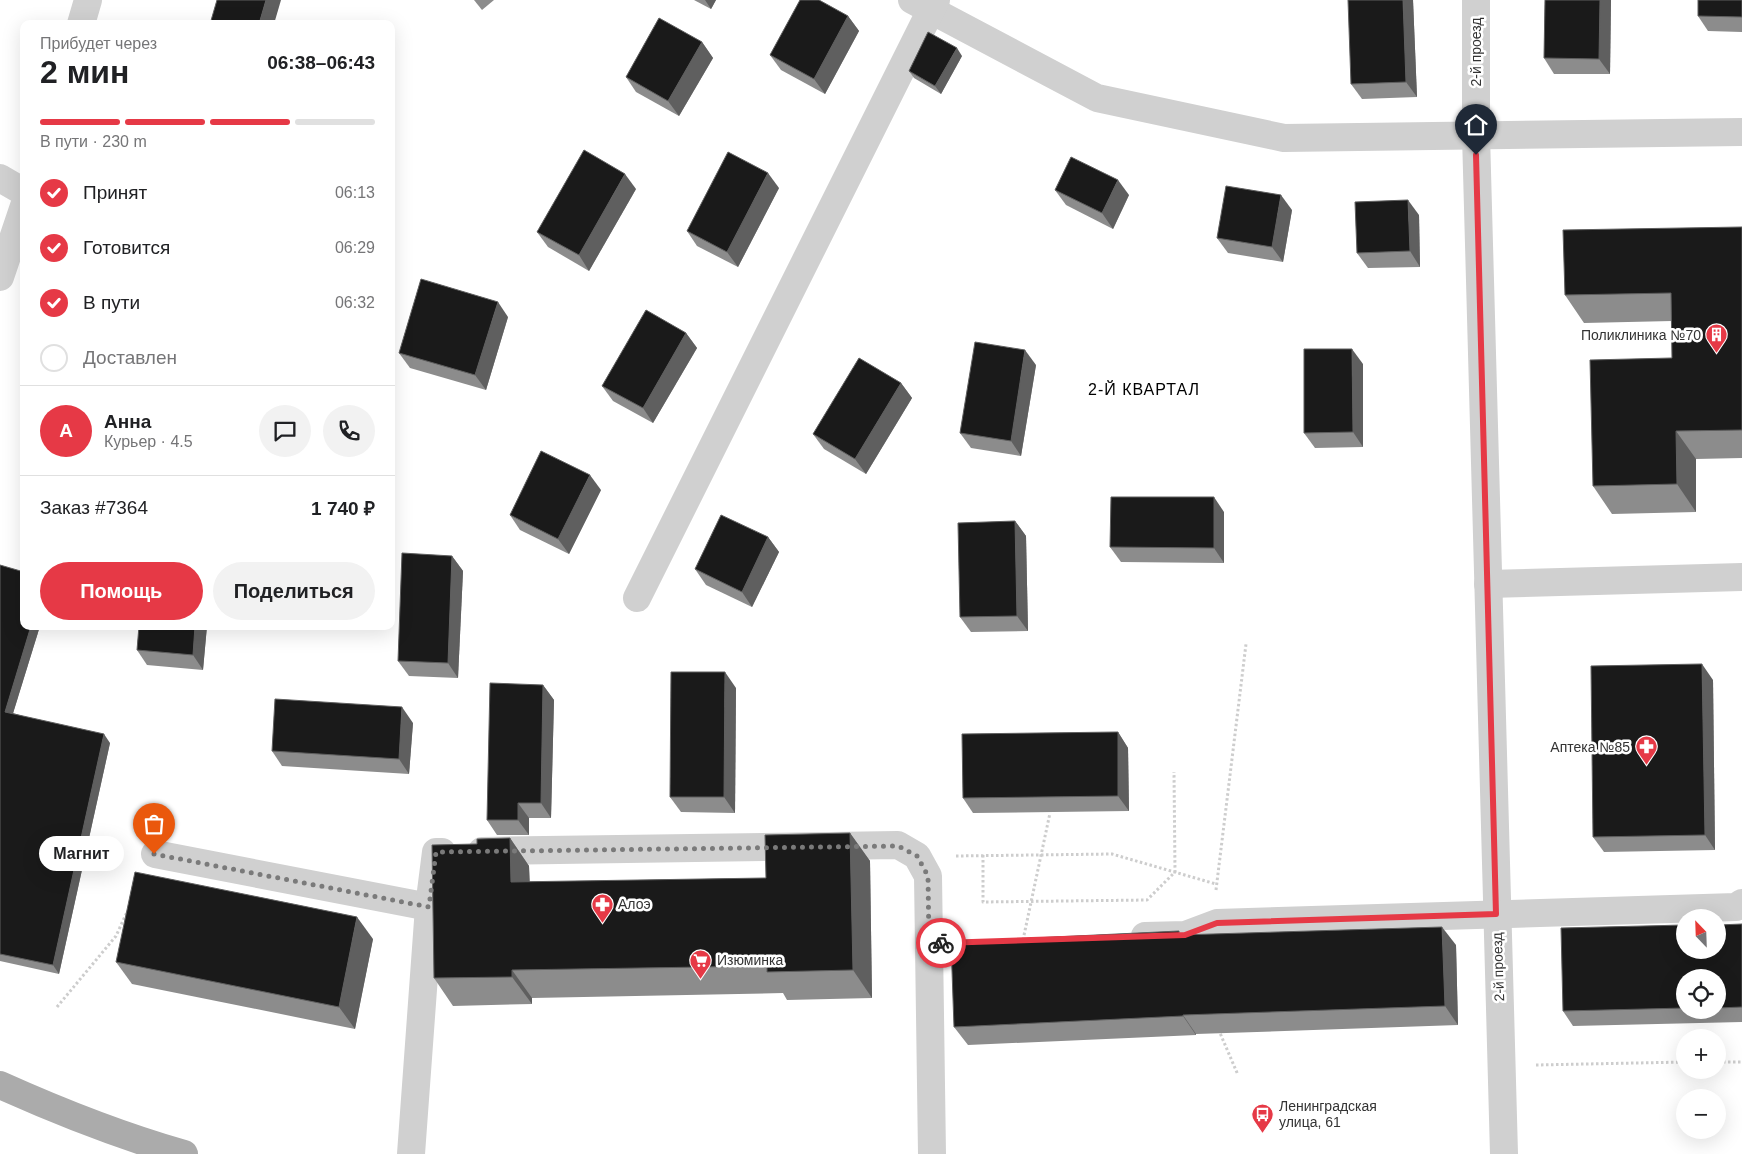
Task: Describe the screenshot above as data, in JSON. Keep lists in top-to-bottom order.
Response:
{
  "streets": {
    "street": ["2-й проезд"]
  },
  "districts": ["2-Й КВАРТАЛ"],
  "places": {
    "building": ["Поликлиника №70"],
    "pharmacy": ["Аптека №85", "Алоэ"],
    "other": ["Магнит"],
    "supermarket": ["Изюминка"],
    "bus stop": ["Ленинградская улица, 61"]
  },
  "north": "top left",
  "page": {
    "heading": ["2 мин", "Прибудет через", "06:38–06:43"],
    "panel": [
      "Анна",
      "Курьер · 4.5",
      "Заказ #7364",
      "1 740 ₽"
    ],
    "bar": "В пути · 230 m",
    "list": [
      ["Принят", "06:13"],
      ["Готовится", "06:29"],
      ["В пути", "06:32"],
      "Доставлен"
    ],
    "round": "А",
    "buttons": ["Помощь", "Поделиться"],
    "bubble": "Магнит",
    "map_buttons": ["+", "−"]
  }
}
